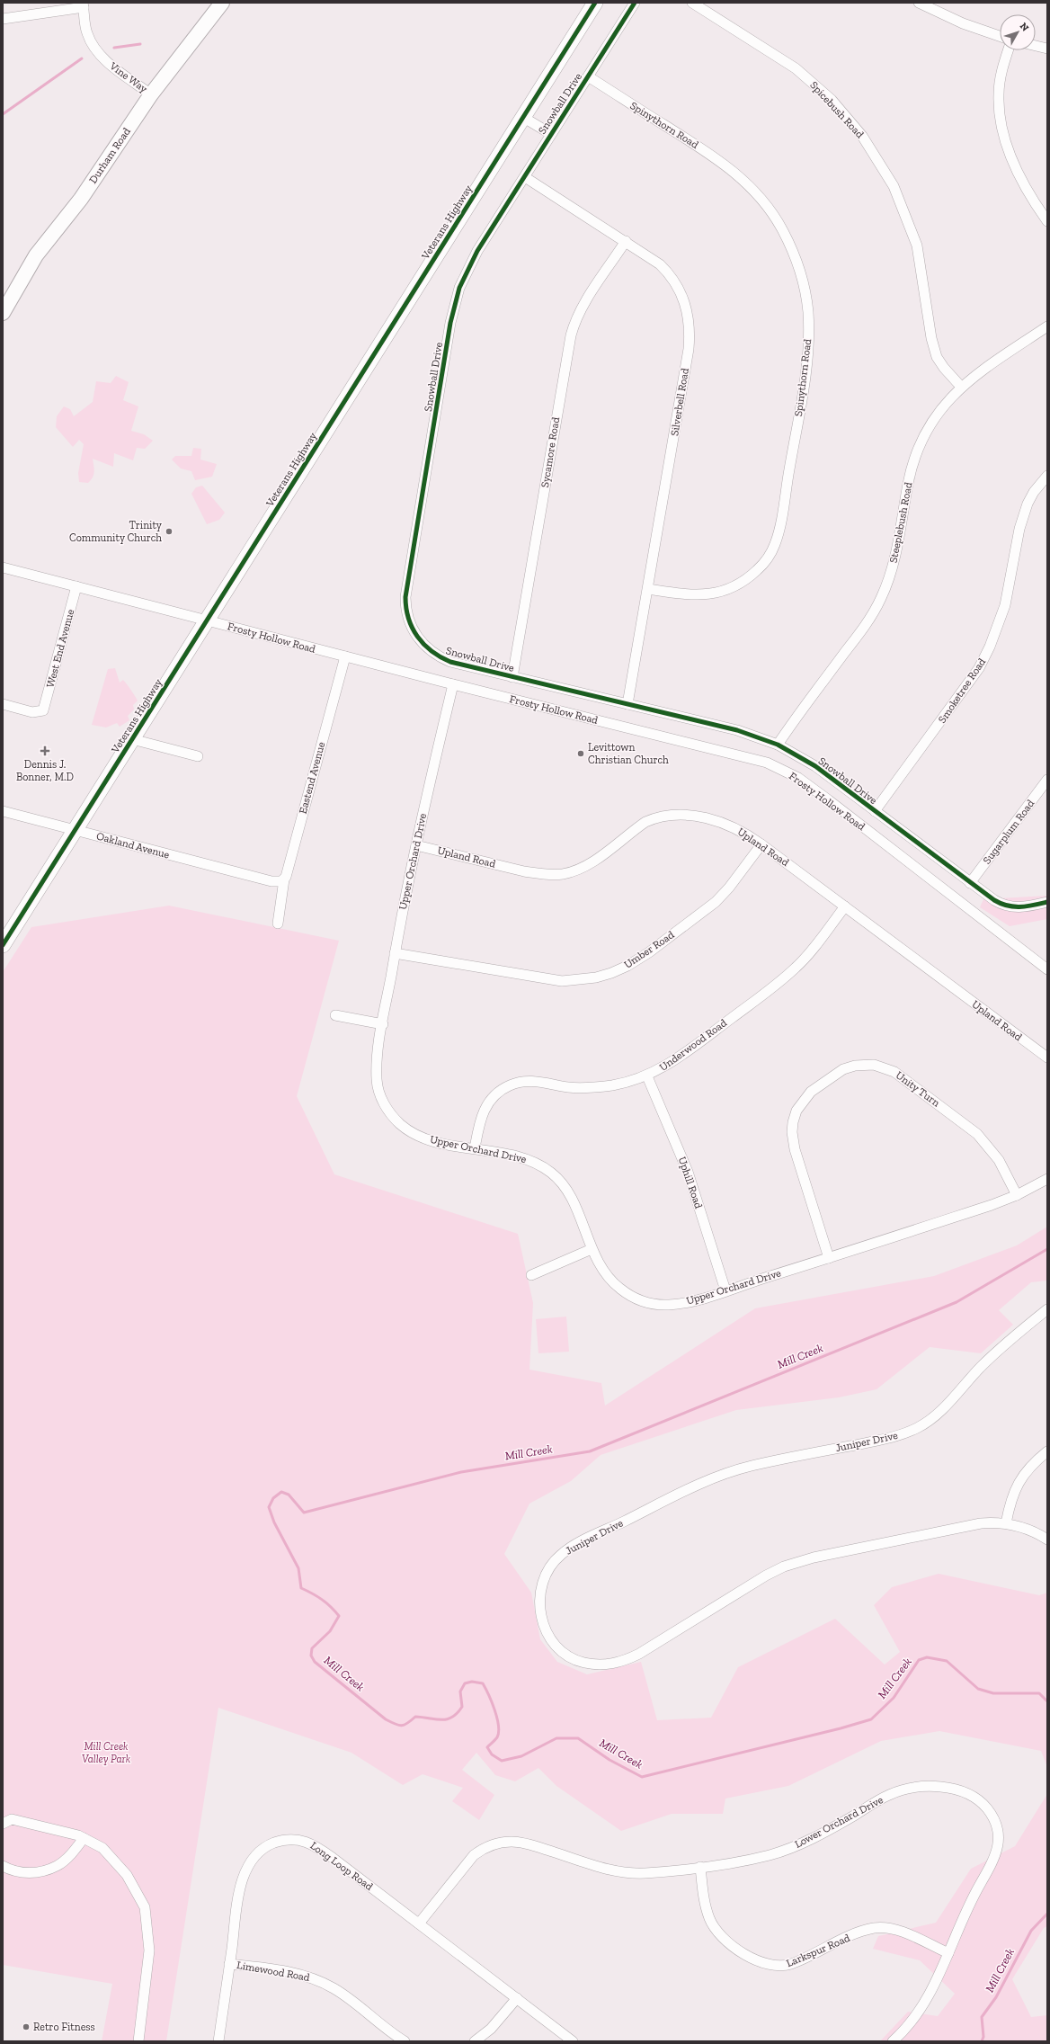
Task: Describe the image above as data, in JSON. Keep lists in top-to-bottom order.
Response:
{
  "streets": {
    "main road": ["Durham Road", "Veterans Highway"],
    "street": [
      "Vine Way",
      "Snowball Drive",
      "Spicebush Road",
      "Spinythorn Road",
      "Silverbell Road",
      "Sycamore Road",
      "Steeplebush Road",
      "Frosty Hollow Road",
      "West End Avenue",
      "Smoketree Road",
      "Eastend Avenue",
      "Sugarplum Road",
      "Oakland Avenue",
      "Upland Road",
      "Upper Orchard Drive",
      "Umber Road",
      "Underwood Road",
      "Unity Turn",
      "Uphill Road",
      "Juniper Drive",
      "Lower Orchard Drive",
      "Long Loop Road",
      "Larkspur Road",
      "Limewood Road"
    ]
  },
  "crossings": [
    ["Vine Way", "Durham Road"],
    ["Snowball Drive", "Spinythorn Road"],
    ["Snowball Drive", "Silverbell Road"],
    ["Snowball Drive", "Sycamore Road"],
    ["Snowball Drive", "Steeplebush Road"],
    ["Snowball Drive", "Smoketree Road"],
    ["Snowball Drive", "Sugarplum Road"],
    ["Spicebush Road", "Steeplebush Road"],
    ["Spinythorn Road", "Silverbell Road"],
    ["Veterans Highway", "Frosty Hollow Road"],
    ["Veterans Highway", "Oakland Avenue"],
    ["Silverbell Road", "Sycamore Road"],
    ["Frosty Hollow Road", "West End Avenue"],
    ["Frosty Hollow Road", "Eastend Avenue"],
    ["Frosty Hollow Road", "Upper Orchard Drive"],
    ["Eastend Avenue", "Oakland Avenue"],
    ["Upland Road", "Upper Orchard Drive"],
    ["Upland Road", "Umber Road"],
    ["Upland Road", "Underwood Road"],
    ["Upper Orchard Drive", "Umber Road"],
    ["Upper Orchard Drive", "Underwood Road"],
    ["Upper Orchard Drive", "Unity Turn"],
    ["Upper Orchard Drive", "Uphill Road"],
    ["Underwood Road", "Uphill Road"],
    ["Lower Orchard Drive", "Long Loop Road"],
    ["Lower Orchard Drive", "Larkspur Road"],
    ["Long Loop Road", "Limewood Road"]
  ],
  "water": ["Mill Creek"],
  "parks": ["Mill Creek Valley Park"],
  "places": {
    "other": ["Trinity Community Church", "Levittown Christian Church", "Retro Fitness"],
    "health": ["Dennis J. Bonner, M.D"]
  },
  "north": "top right"
}
